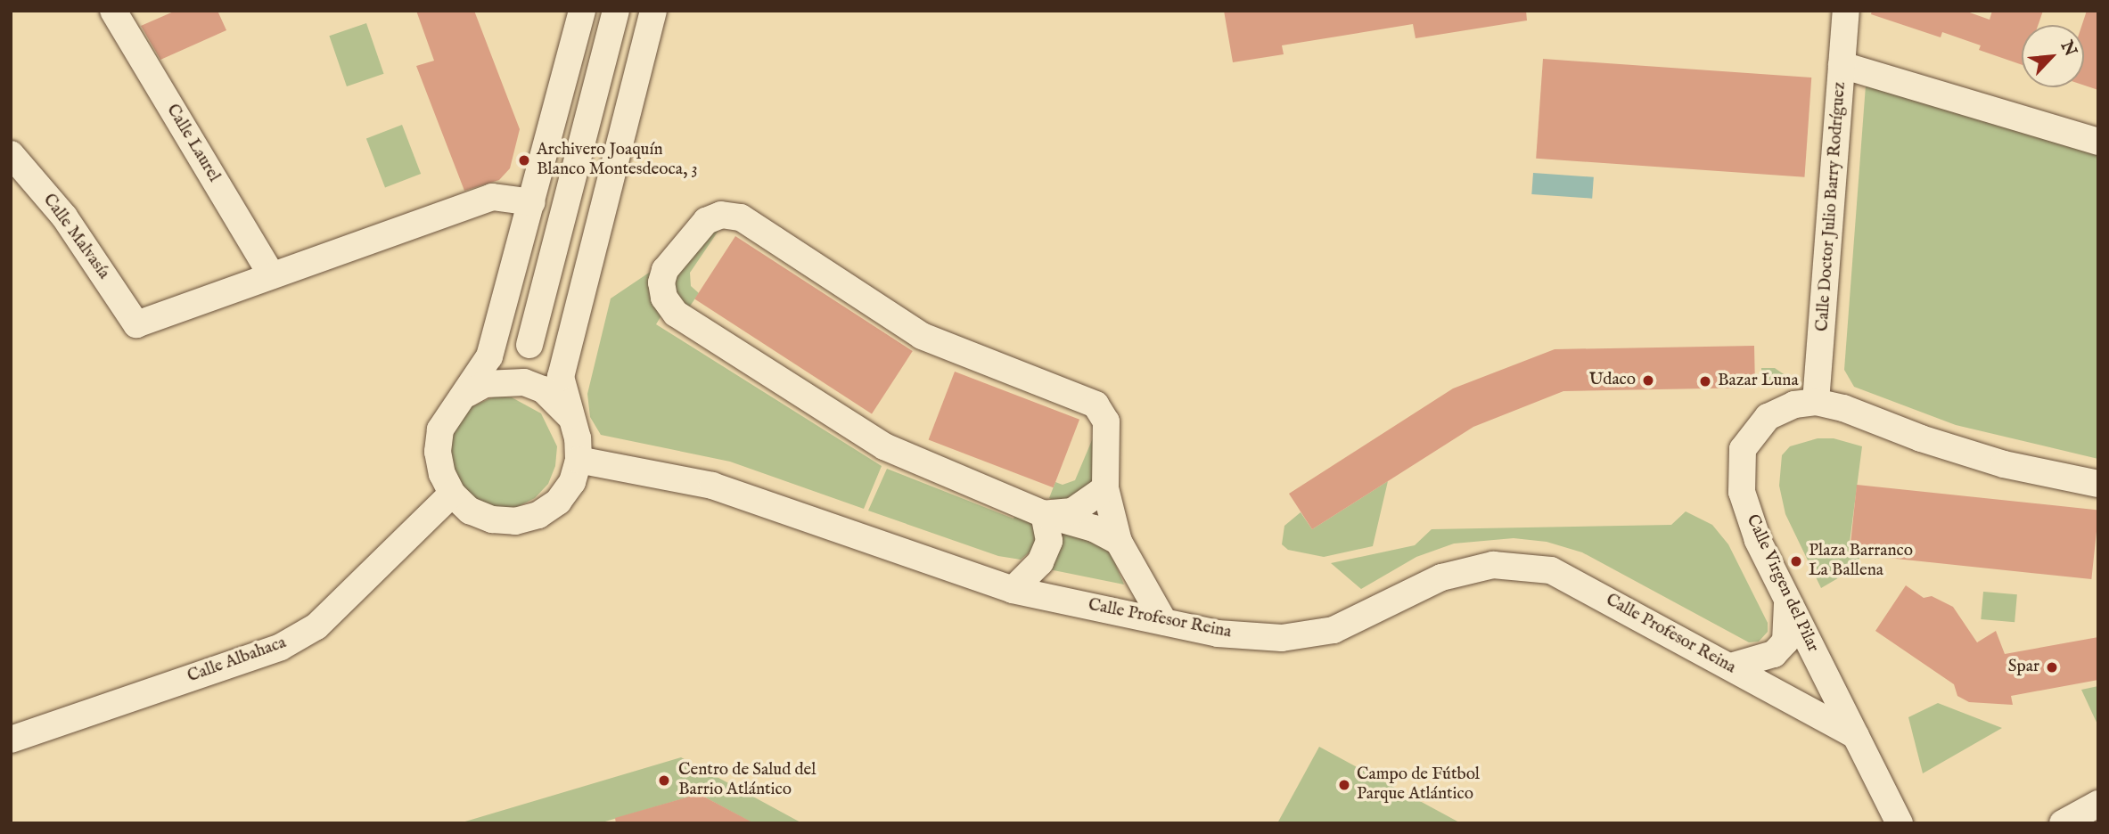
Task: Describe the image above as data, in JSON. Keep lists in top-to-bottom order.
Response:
{
  "streets": {
    "street": [
      "Calle Laurel",
      "Calle Doctor Julio Barry Rodríguez",
      "Calle Malvasía",
      "Calle Virgen del Pilar",
      "Calle Profesor Reina",
      "Calle Albahaca"
    ]
  },
  "crossings": [
    ["Calle Laurel", "Calle Malvasía"],
    ["Calle Doctor Julio Barry Rodríguez", "Calle Virgen del Pilar"],
    ["Calle Virgen del Pilar", "Calle Profesor Reina"],
    ["Calle Profesor Reina", "Calle Albahaca"]
  ],
  "places": [
    "Archivero Joaquín Blanco Montesdeoca, 3",
    "Udaco",
    "Bazar Luna",
    "Plaza Barranco La Ballena",
    "Spar",
    "Centro de Salud del Barrio Atlántico",
    "Campo de Fútbol Parque Atlántico"
  ],
  "north": "top right"
}
